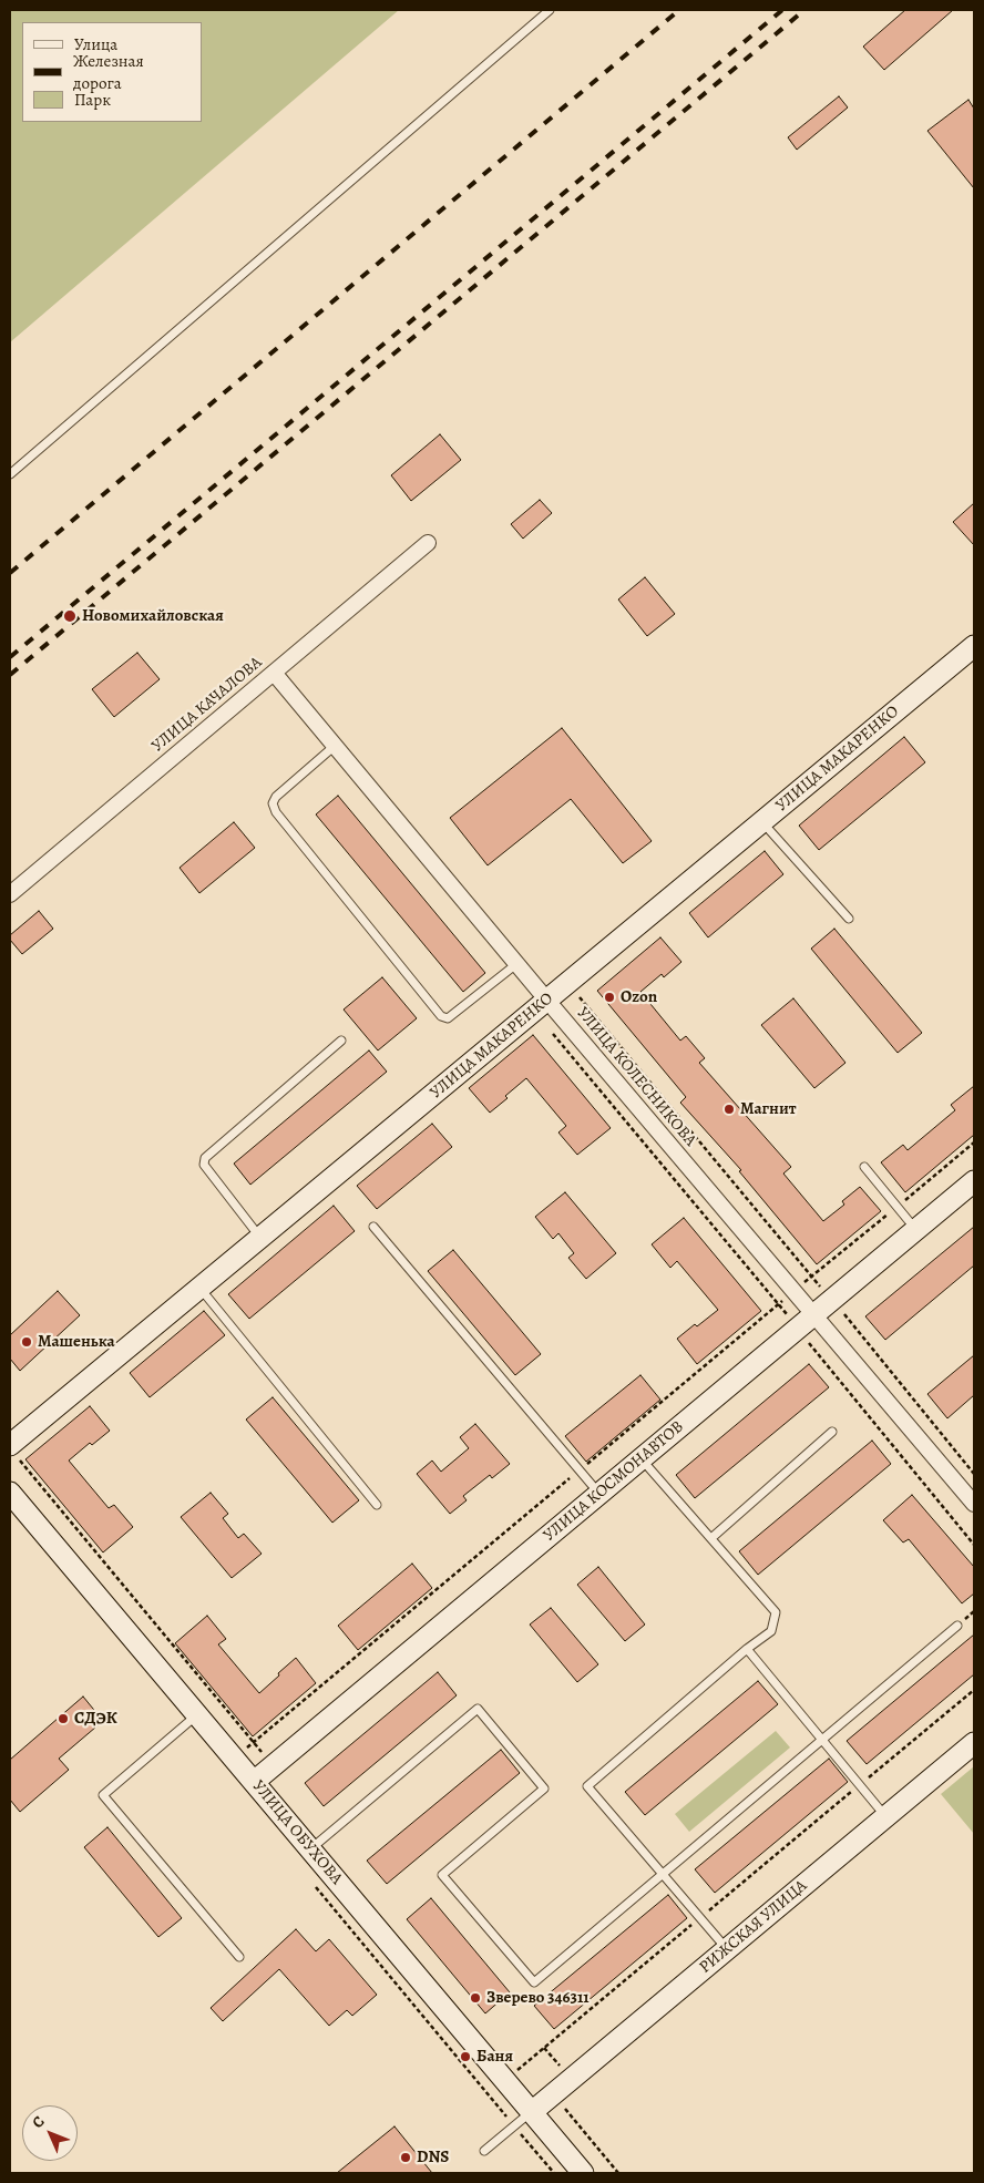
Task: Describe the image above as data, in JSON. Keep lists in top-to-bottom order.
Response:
{
  "streets": {
    "main road": [
      "УЛИЦА МАКАРЕНКО",
      "УЛИЦА КОСМОНАВТОВ",
      "УЛИЦА ОБУХОВА",
      "РИЖСКАЯ УЛИЦА"
    ],
    "street": ["УЛИЦА КАЧАЛОВА", "УЛИЦА КОЛЕСНИКОВА"]
  },
  "crossings": [
    ["УЛИЦА КАЧАЛОВА", "УЛИЦА КОЛЕСНИКОВА"],
    ["УЛИЦА МАКАРЕНКО", "УЛИЦА КОЛЕСНИКОВА"],
    ["УЛИЦА КОЛЕСНИКОВА", "УЛИЦА КОСМОНАВТОВ"],
    ["УЛИЦА КОСМОНАВТОВ", "УЛИЦА ОБУХОВА"],
    ["УЛИЦА ОБУХОВА", "РИЖСКАЯ УЛИЦА"]
  ],
  "places": [
    "Новомихайловская",
    "Ozon",
    "Магнит",
    "Машенька",
    "СДЭК",
    "Зверево 346311",
    "Баня",
    "DNS"
  ],
  "legend": ["Улица", "Железная дорога", "Парк"],
  "north": "top left"
}
